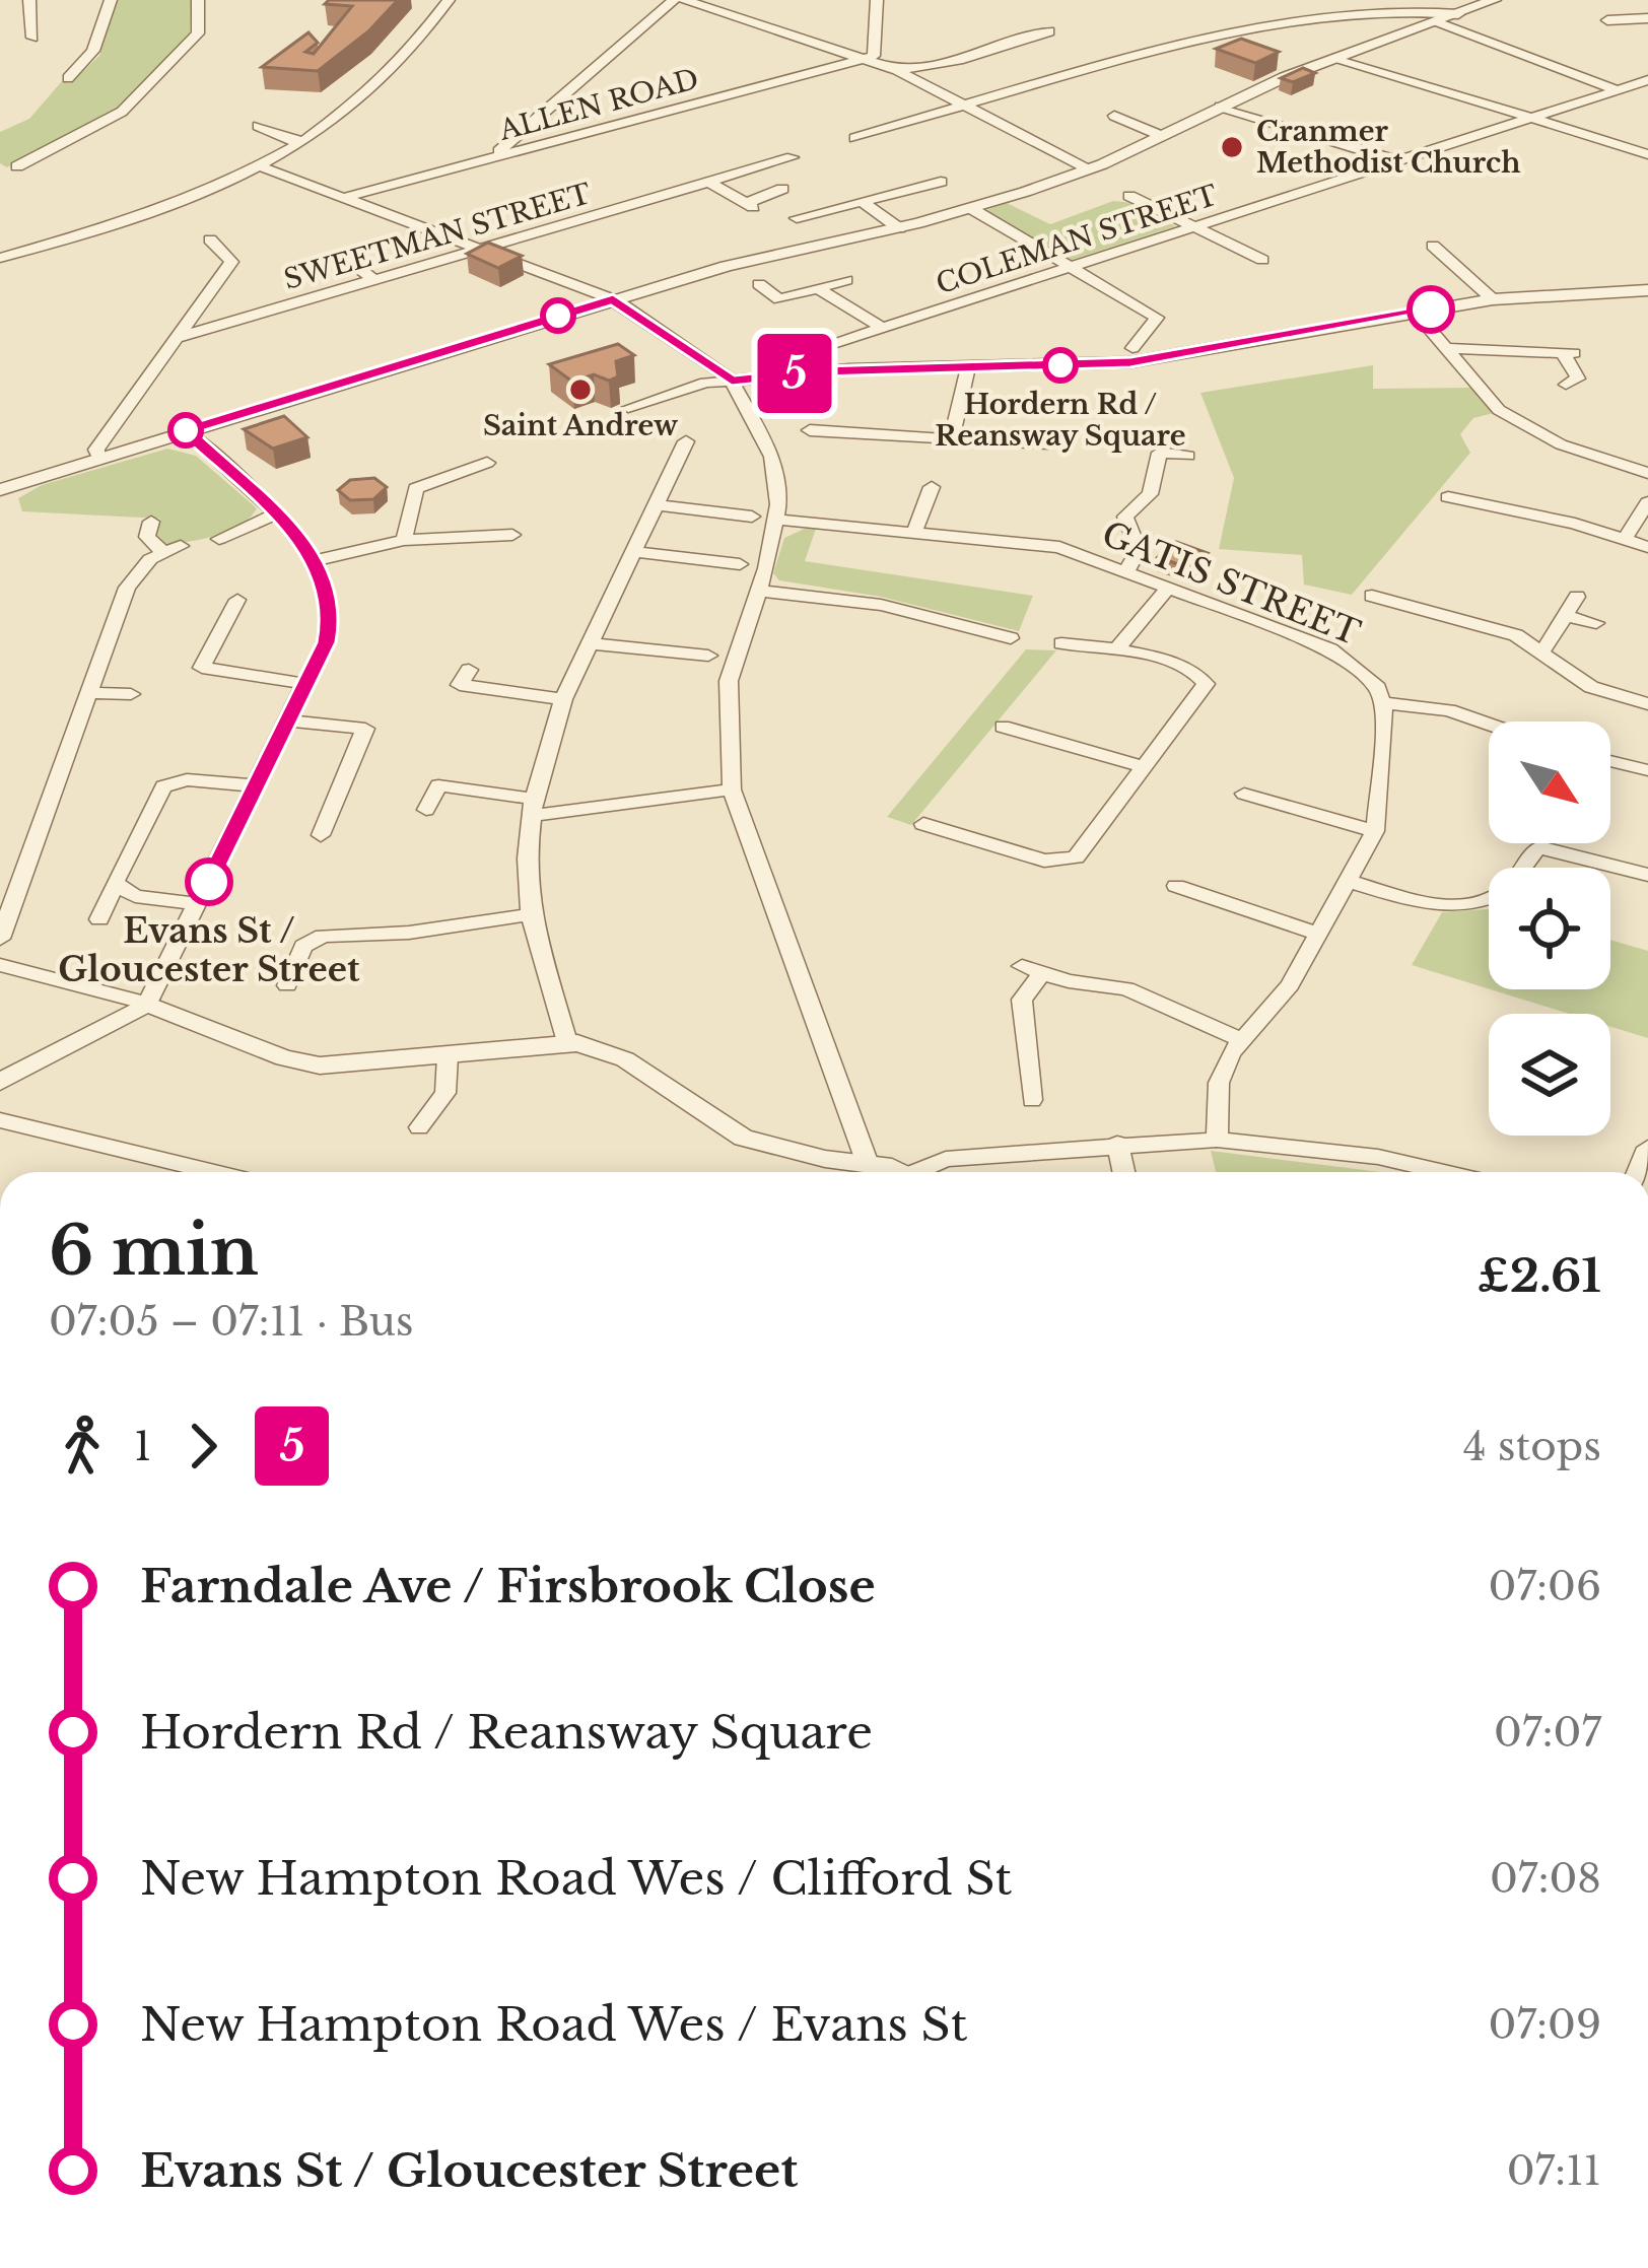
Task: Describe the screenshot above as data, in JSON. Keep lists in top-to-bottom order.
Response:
{
  "streets": {
    "street": [
      "ALLEN ROAD",
      "SWEETMAN STREET",
      "COLEMAN STREET",
      "GATIS STREET"
    ]
  },
  "places": [
    "Cranmer Methodist Church",
    "Hordern Rd / Reansway Square",
    "Saint Andrew",
    "Evans St / Gloucester Street"
  ],
  "lines": ["bus line 5"],
  "north": "bottom right",
  "page": {
    "on_map": "5",
    "heading": ["6 min", "07:05 – 07:11 · Bus", "£2.61"],
    "legs": ["1", "5", "4 stops"],
    "list": [
      {
        "name": "Farndale Ave / Firsbrook Close",
        "value": "07:06"
      },
      {
        "name": "Hordern Rd / Reansway Square",
        "value": "07:07"
      },
      {
        "name": "New Hampton Road Wes / Clifford St",
        "value": "07:08"
      },
      {
        "name": "New Hampton Road Wes / Evans St",
        "value": "07:09"
      },
      {
        "name": "Evans St / Gloucester Street",
        "value": "07:11"
      }
    ]
  }
}
